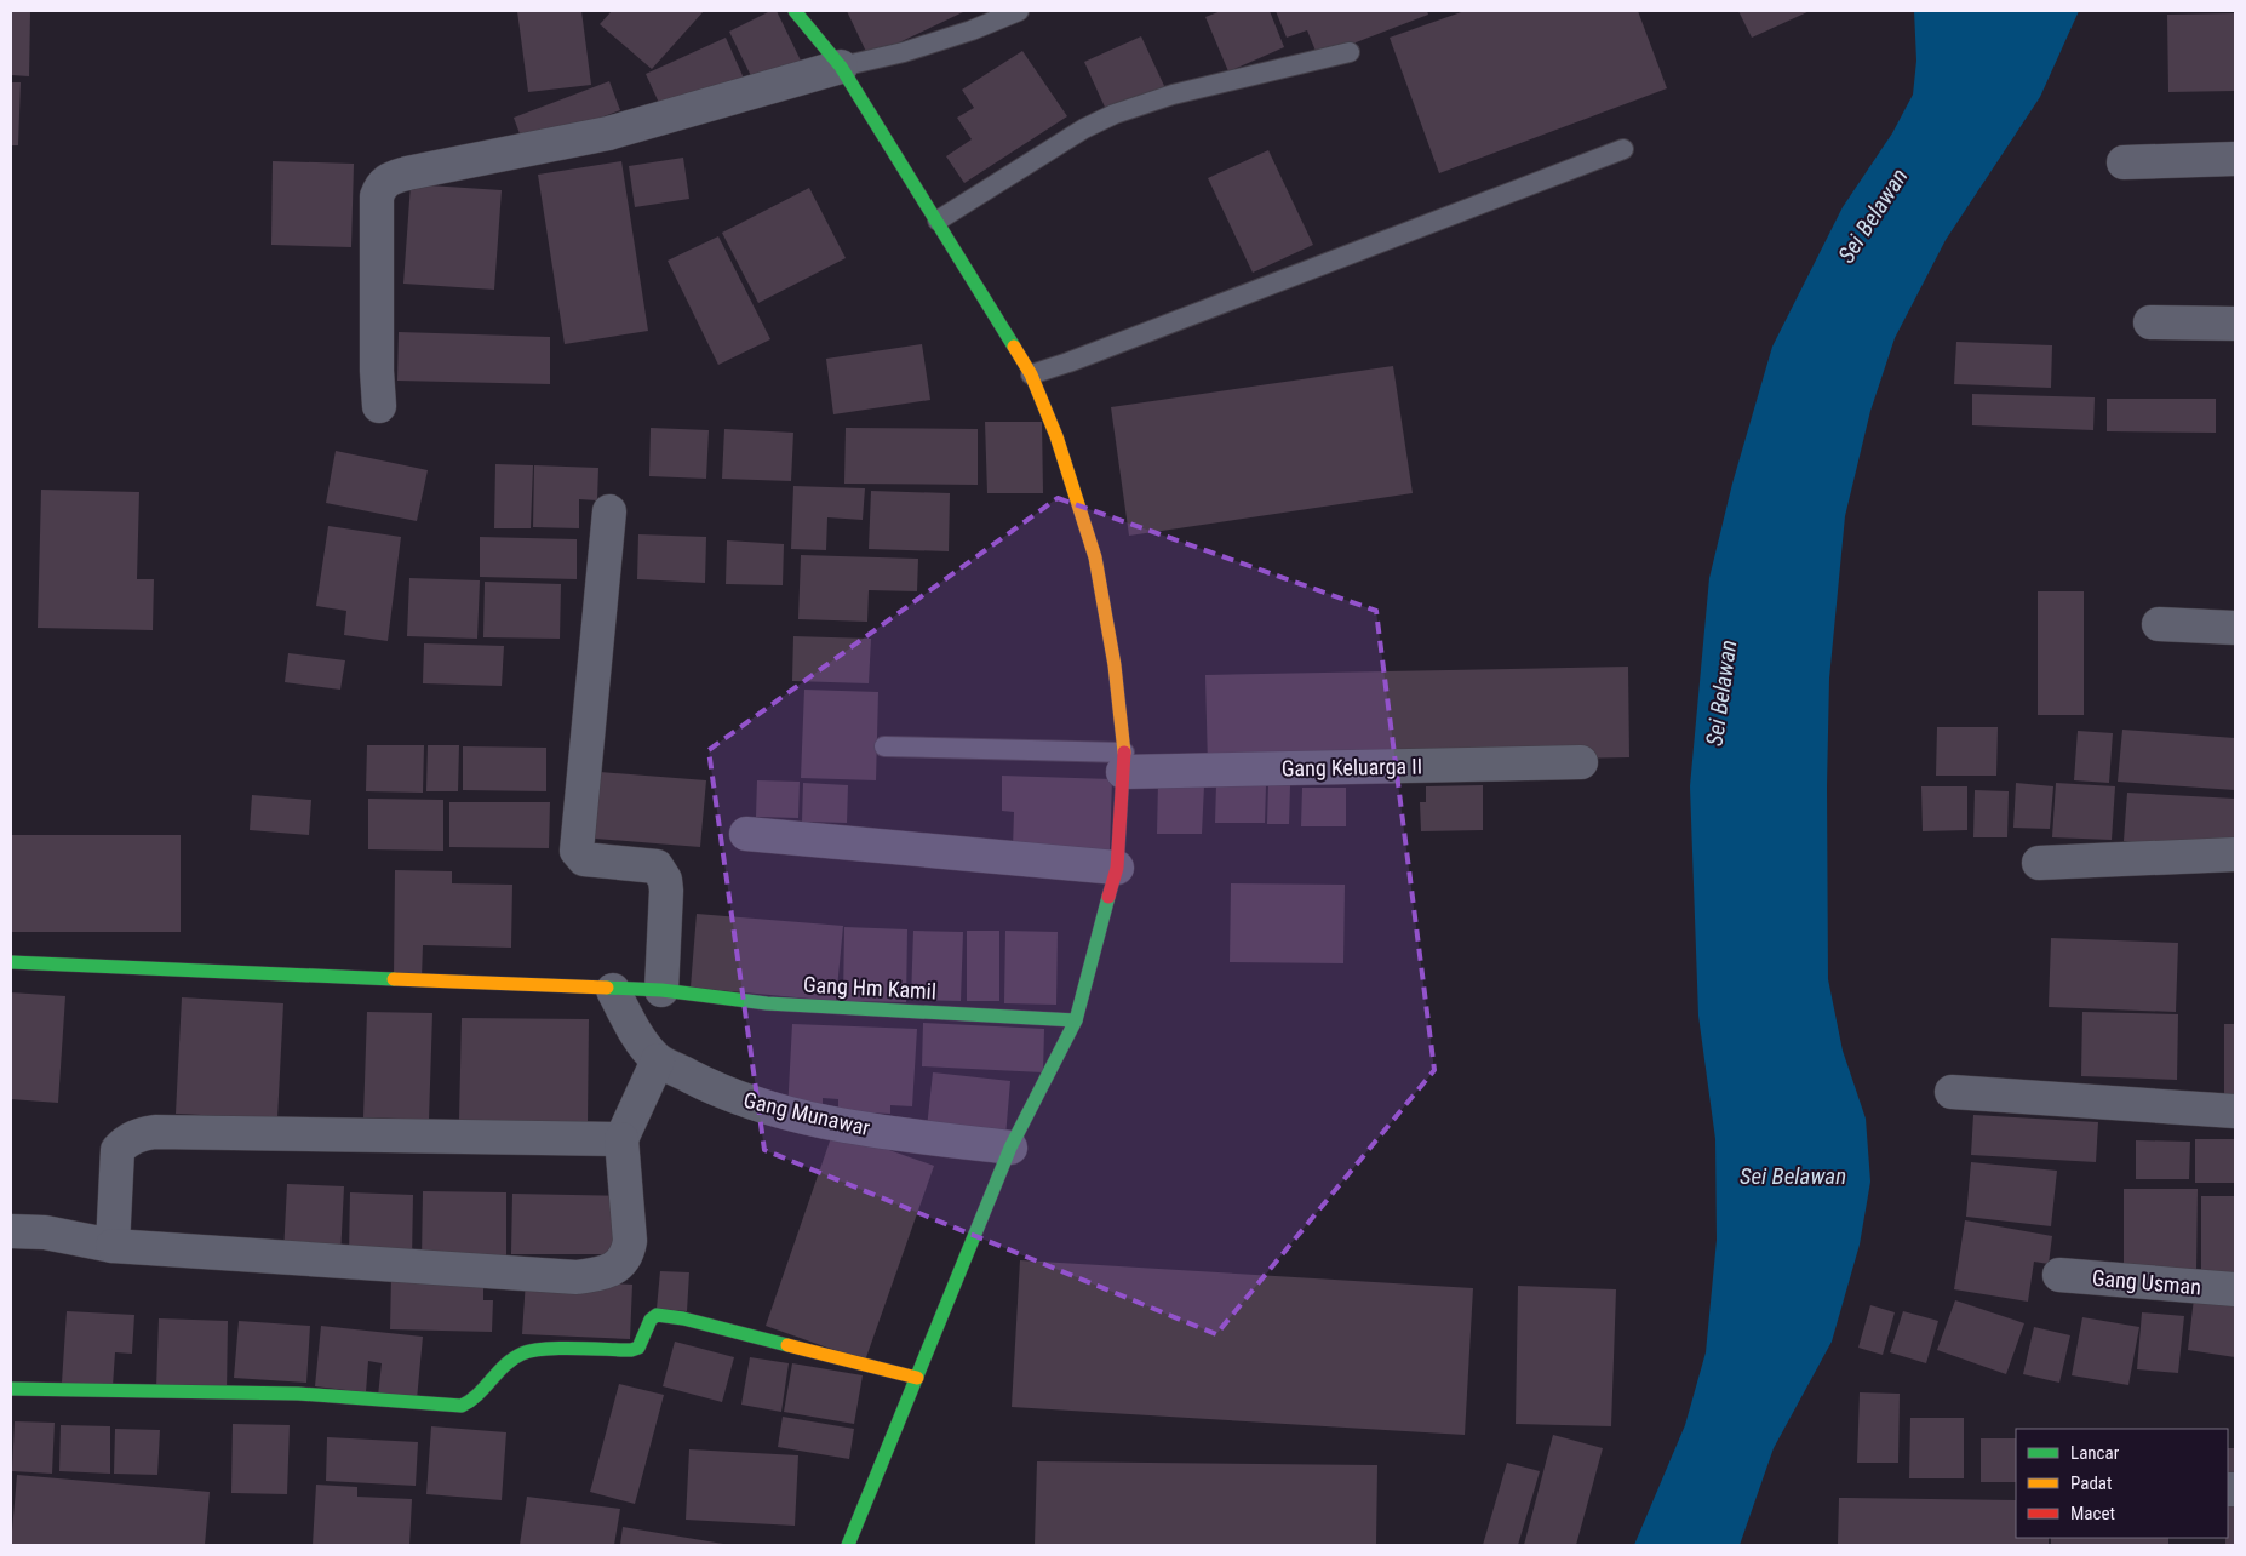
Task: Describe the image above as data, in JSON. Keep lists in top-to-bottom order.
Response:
{
  "streets": {
    "street": [
      "Gang Keluarga II",
      "Gang Hm Kamil",
      "Gang Munawar",
      "Gang Usman"
    ]
  },
  "crossings": [
    ["Gang Hm Kamil", "Gang Munawar"]
  ],
  "water": ["Sei Belawan"],
  "legend": ["Lancar", "Padat", "Macet"]
}
